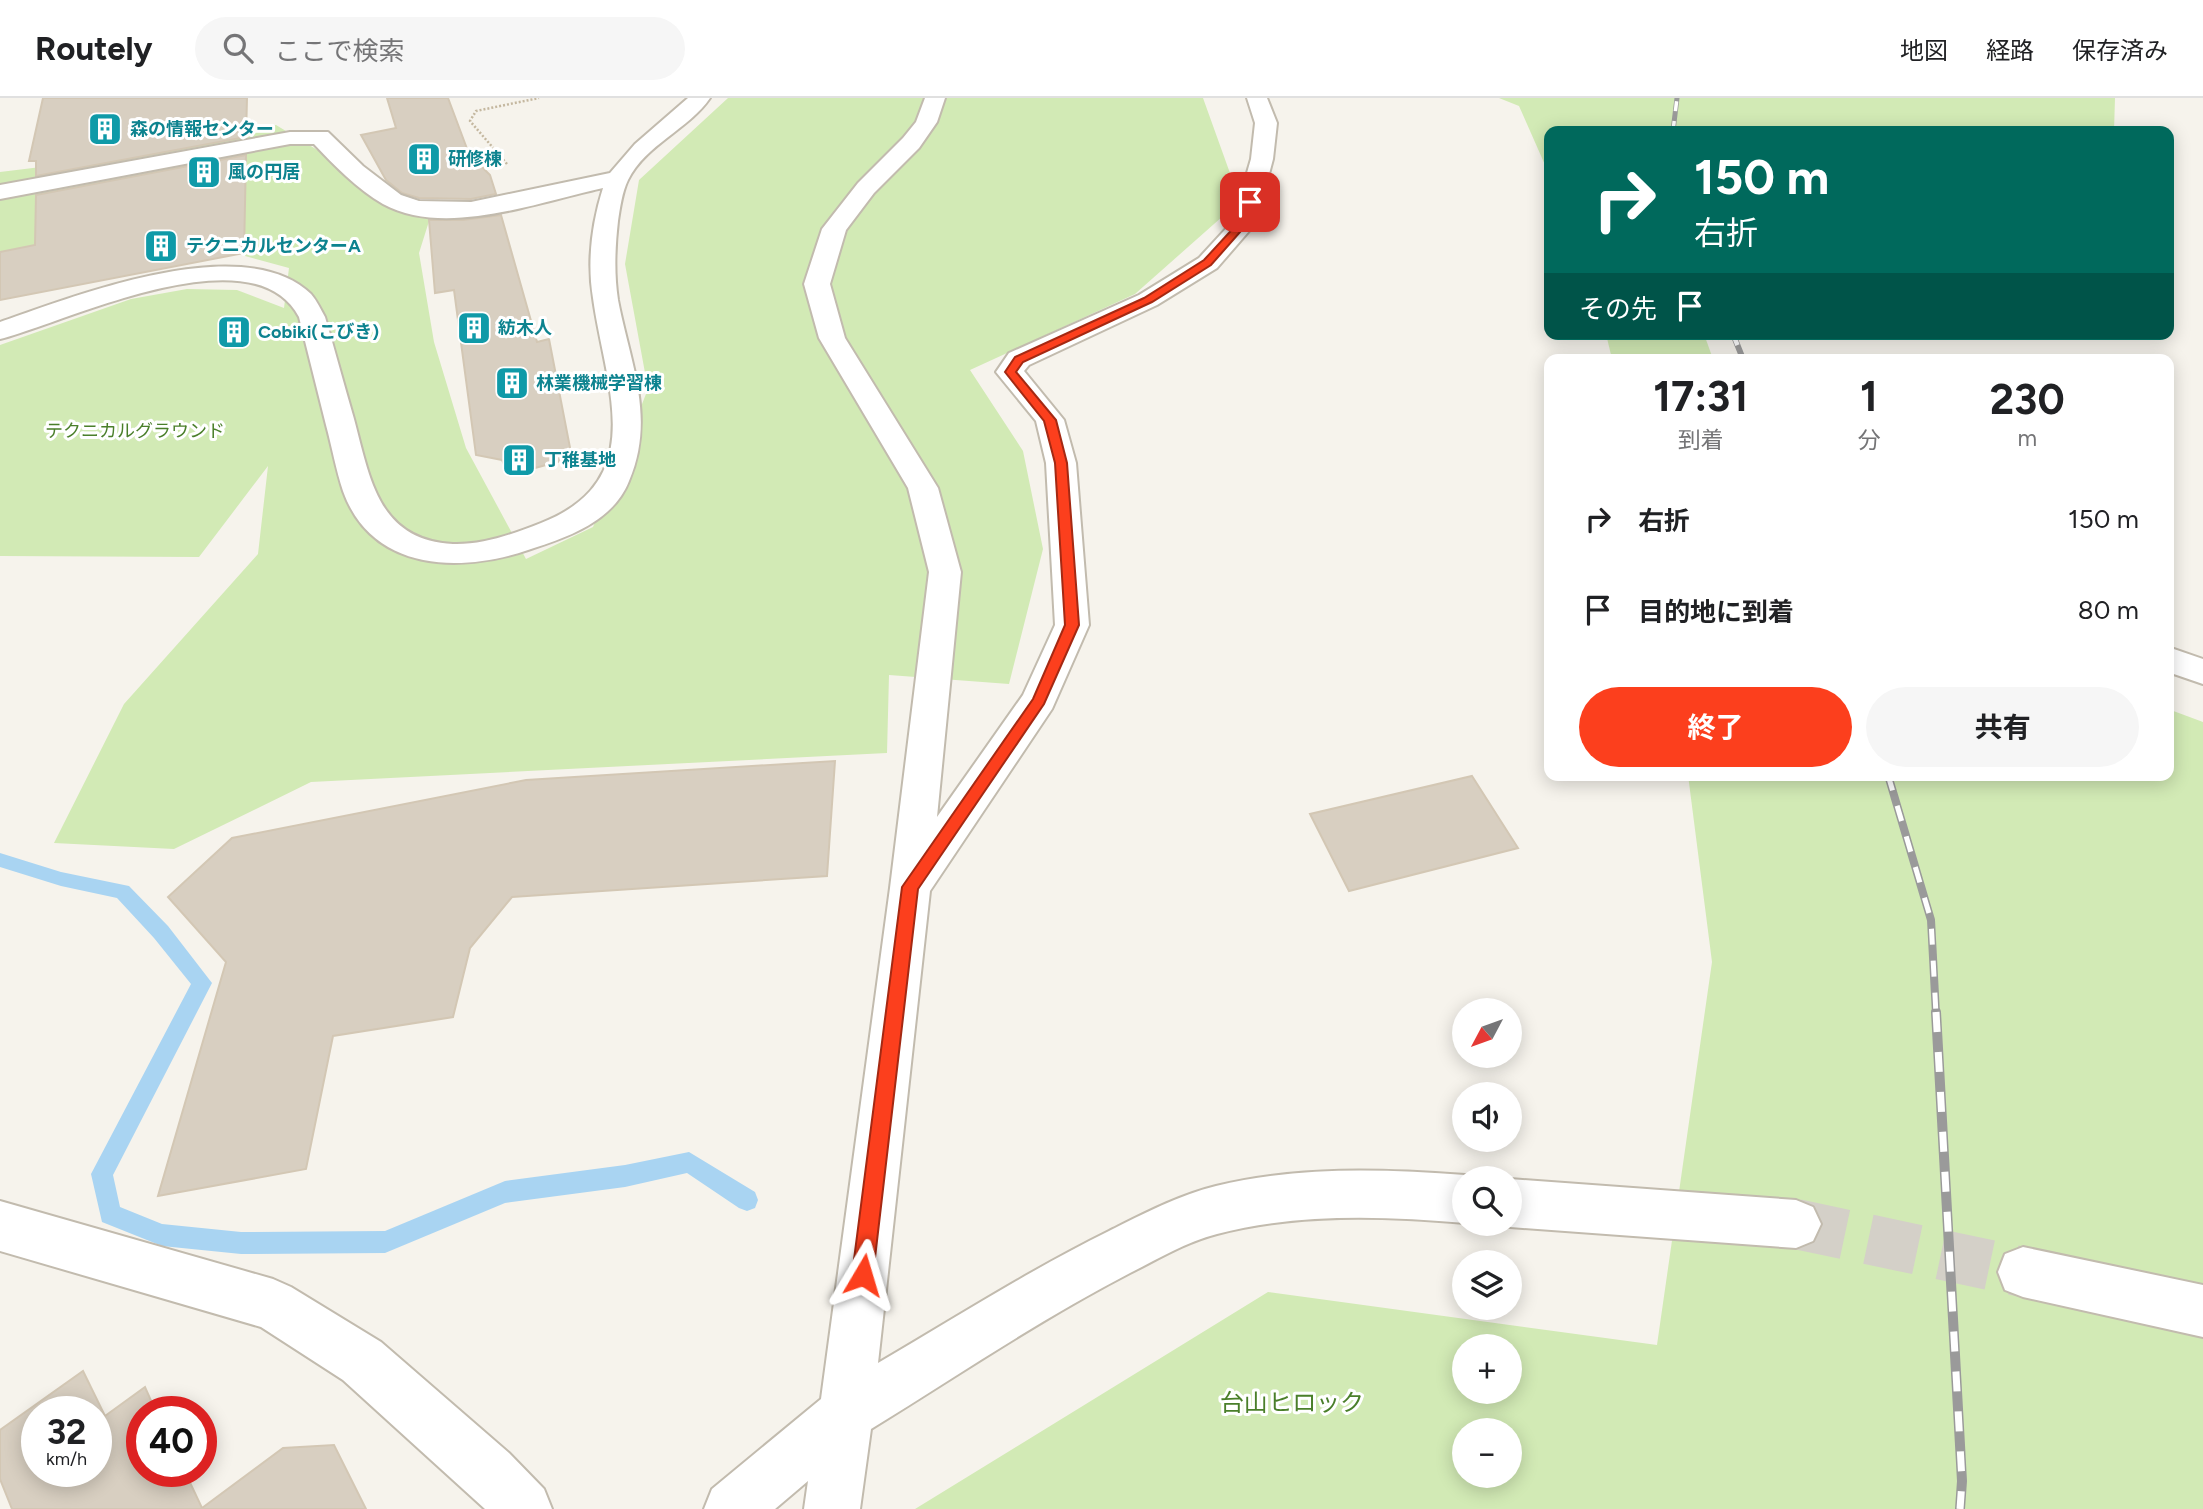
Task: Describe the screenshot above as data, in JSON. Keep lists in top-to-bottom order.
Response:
{
  "parks": ["テクニカルグラウンド", "台山ヒロック"],
  "places": {
    "building": [
      "森の情報センター",
      "研修棟",
      "風の円居",
      "テクニカルセンターA",
      "紡木人",
      "Cobiki(こびき)",
      "林業機械学習棟",
      "丁稚基地"
    ]
  },
  "north": "bottom left",
  "page": {
    "header": "Routely",
    "search": "ここで検索",
    "nav": ["地図", "経路", "保存済み"],
    "turn": ["150 m", "右折"],
    "then": "その先",
    "eta": [
      "17:31",
      "到着",
      "1",
      "分",
      "230",
      "m"
    ],
    "list": [
      {
        "name": "右折",
        "value": "150 m"
      },
      {
        "name": "目的地に到着",
        "value": "80 m"
      }
    ],
    "buttons": ["終了", "共有"],
    "map_buttons": ["+", "−"],
    "speed": "32 km/h",
    "limit": "40"
  }
}
